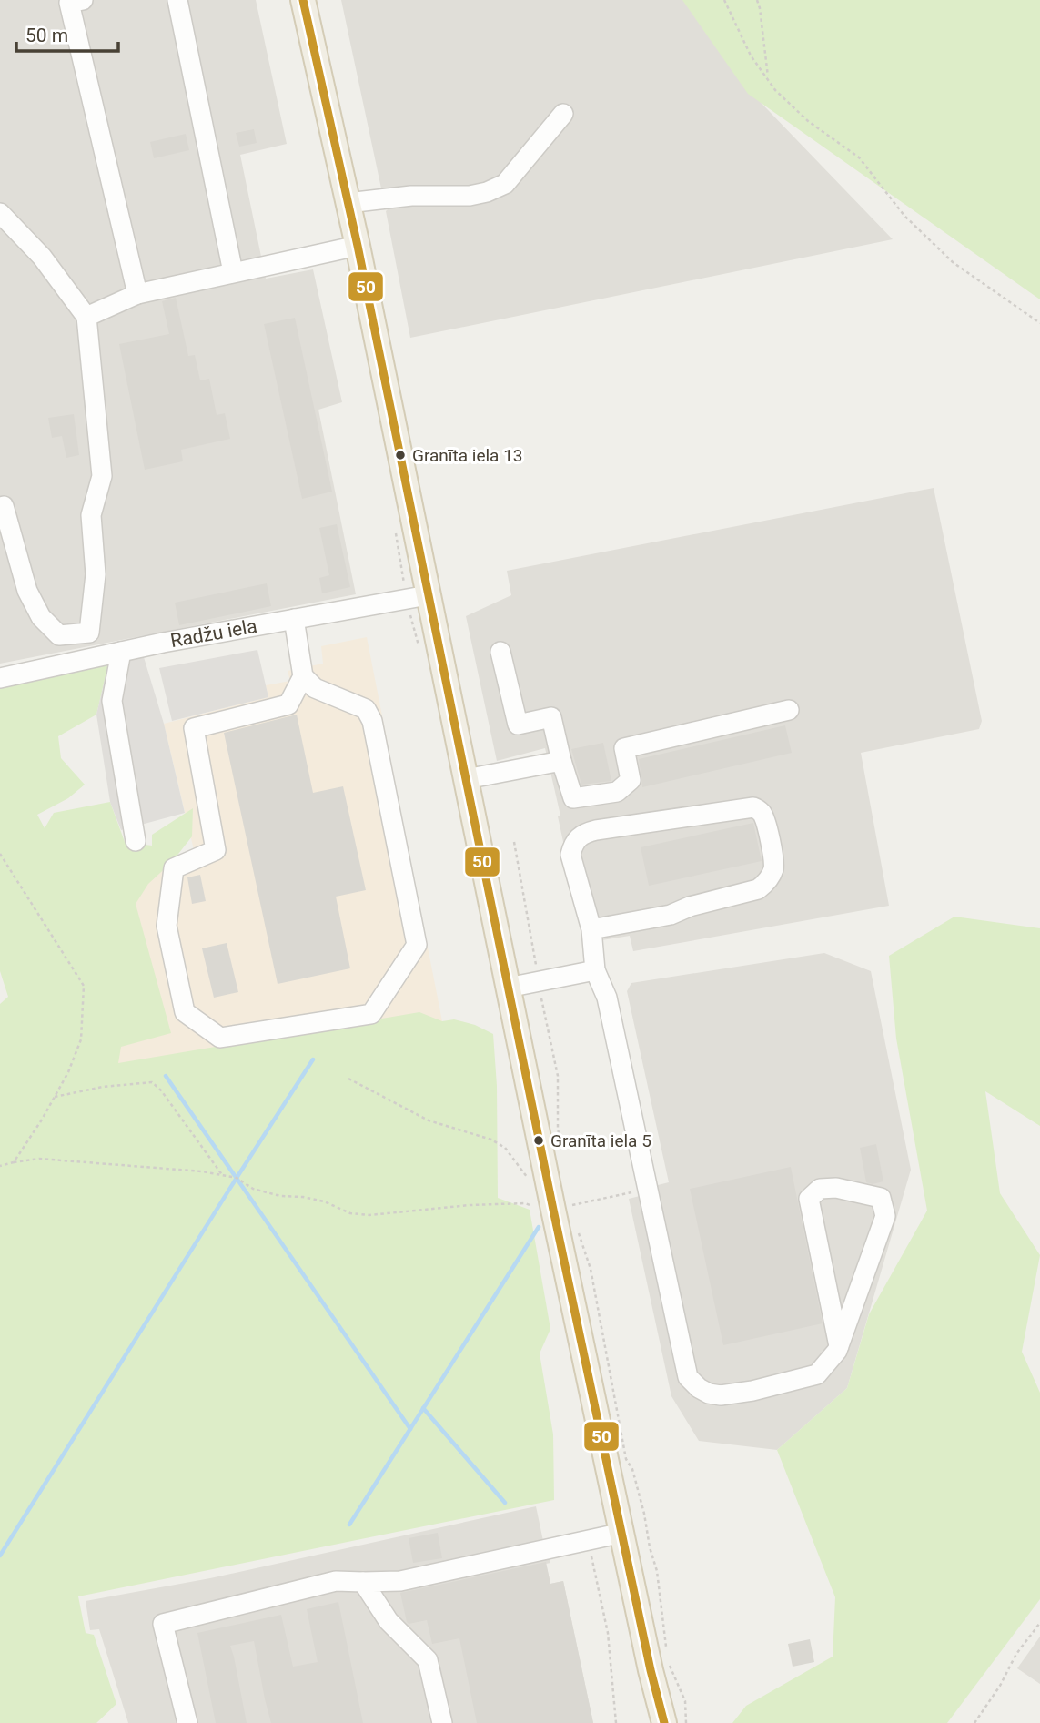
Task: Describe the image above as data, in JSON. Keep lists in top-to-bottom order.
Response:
{
  "streets": {
    "street": ["Radžu iela"]
  },
  "places": ["Granīta iela 13", "Granīta iela 5"],
  "lines": ["transit line 50"],
  "scale_bar": "50 m"
}
